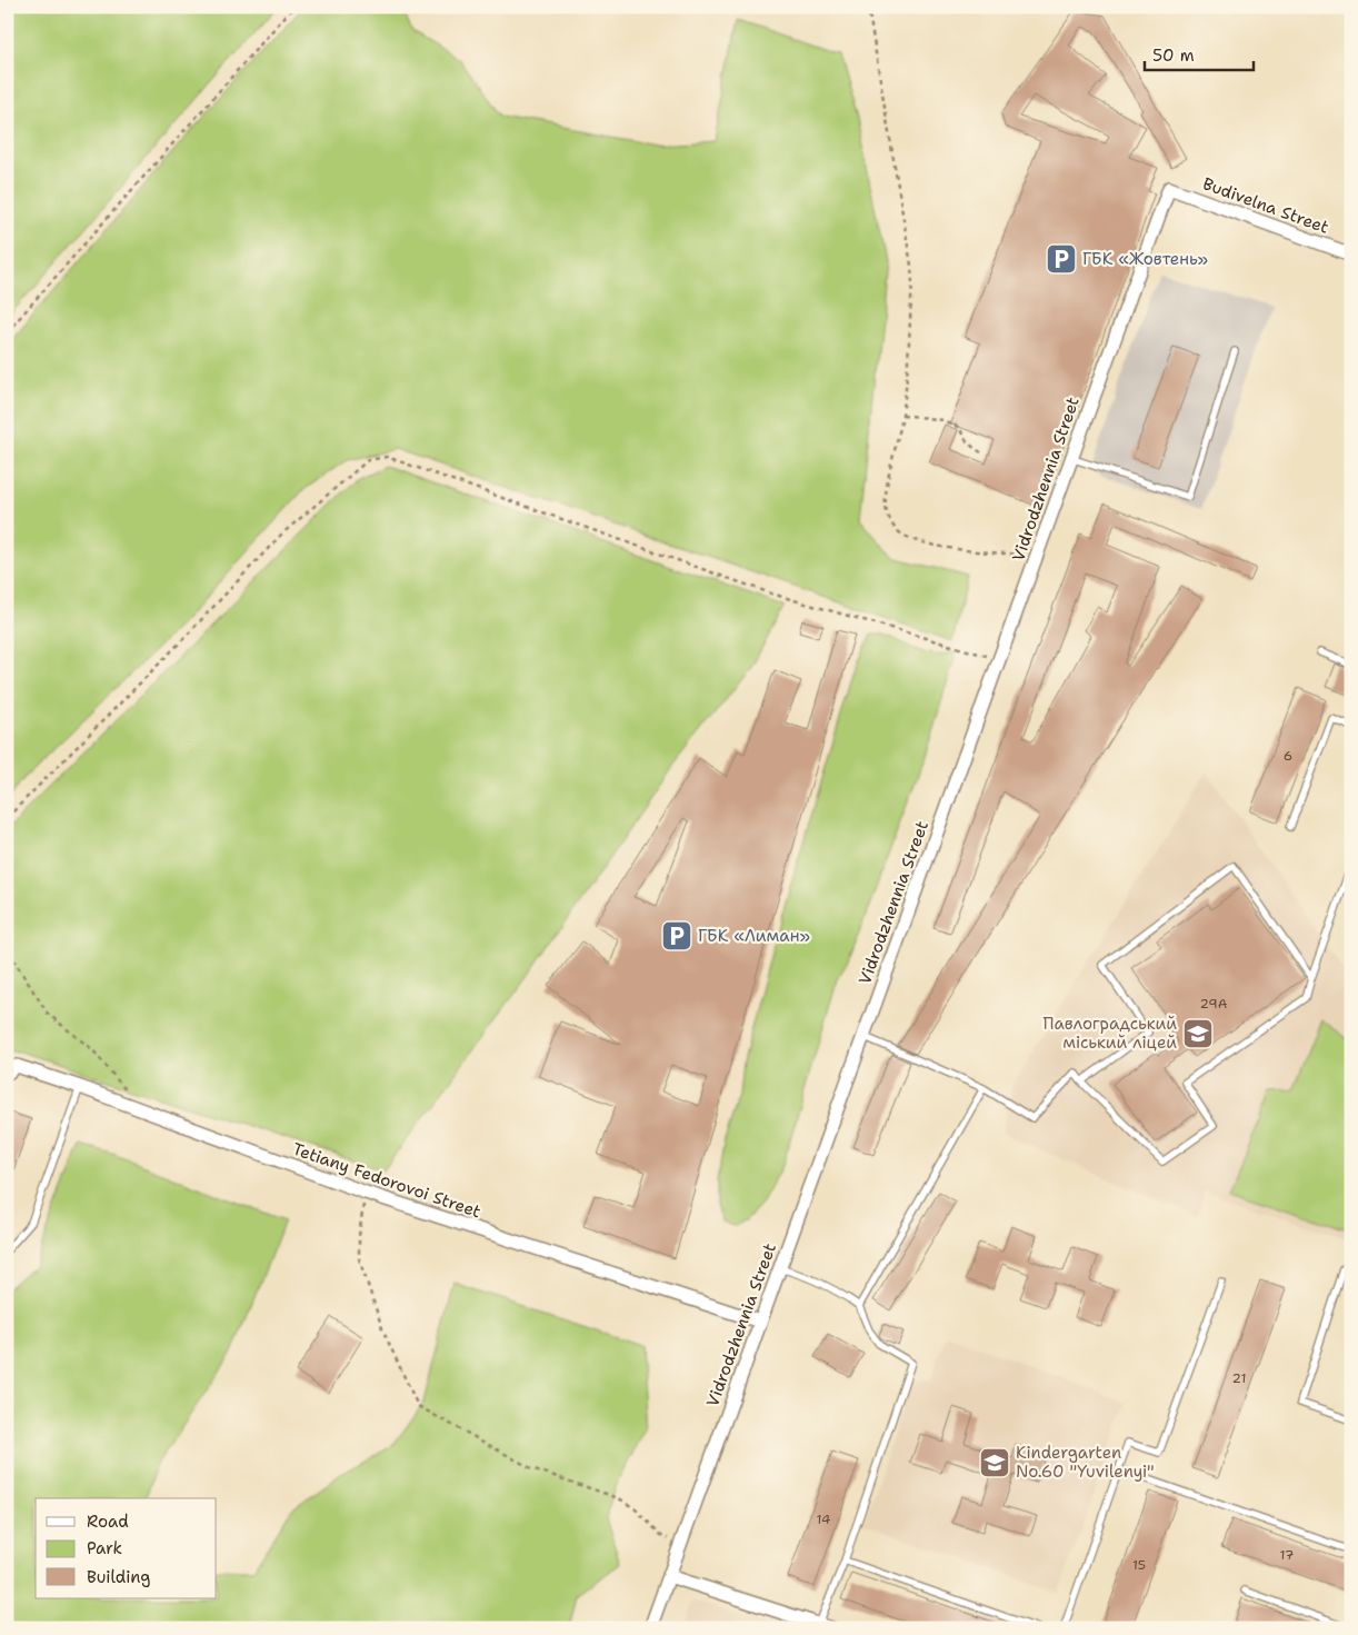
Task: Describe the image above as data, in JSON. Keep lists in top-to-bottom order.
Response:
{
  "streets": {
    "street": ["Budivelna Street", "Vidrodzhennia Street", "Tetiany Fedorovoi Street"]
  },
  "crossings": [
    ["Budivelna Street", "Vidrodzhennia Street"],
    ["Vidrodzhennia Street", "Tetiany Fedorovoi Street"]
  ],
  "places": {
    "parking": ["ГБК «Жовтень»", "ГБК «Лиман»"],
    "school or university": ["Павлоградський міський ліцей", "Kindergarten No.60 \"Yuvilenyi\""]
  },
  "house_numbers": [
    "6",
    "29А",
    "21",
    "14",
    "17",
    "15"
  ],
  "legend": ["Road", "Park", "Building"],
  "scale_bar": "50 m"
}
